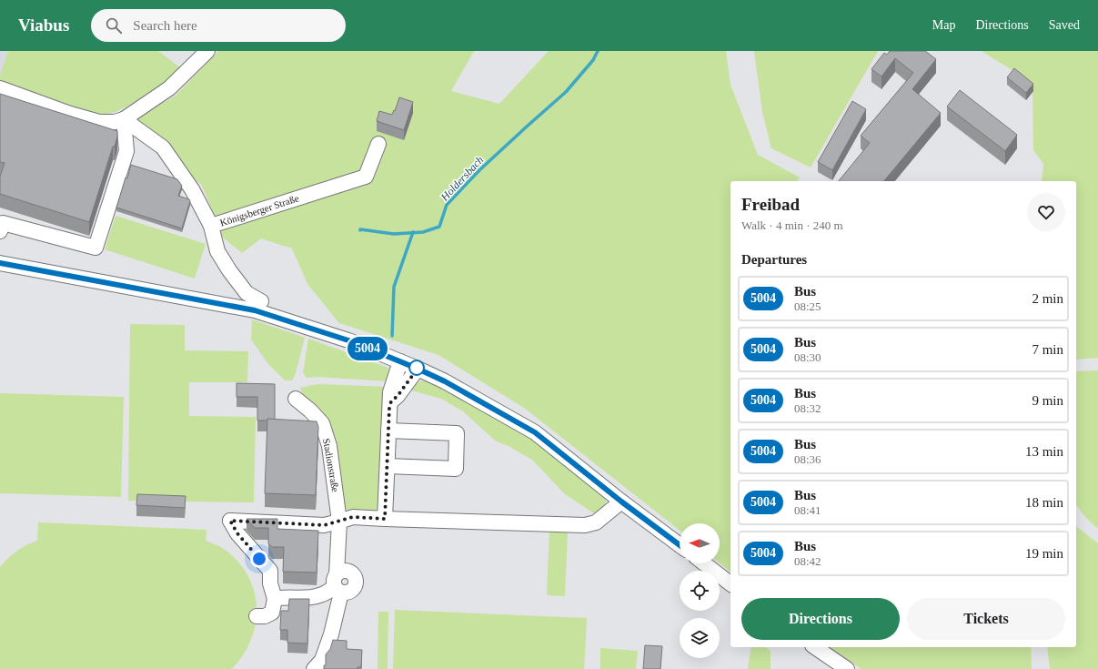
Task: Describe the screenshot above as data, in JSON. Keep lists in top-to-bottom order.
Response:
{
  "streets": {
    "street": ["Königsberger Straße", "Stadionstraße"]
  },
  "water": ["Holdersbach"],
  "lines": ["bus line 5004"],
  "north": "left",
  "page": {
    "header": "Viabus",
    "search": "Search here",
    "nav": ["Map", "Directions", "Saved"],
    "on_map": "5004",
    "heading": [
      ["Freibad", "Walk · 4 min · 240 m"],
      "Departures"
    ],
    "list": [
      {
        "mark": "5004",
        "name": "Bus",
        "note": "08:25",
        "value": "2 min"
      },
      {
        "mark": "5004",
        "name": "Bus",
        "note": "08:30",
        "value": "7 min"
      },
      {
        "mark": "5004",
        "name": "Bus",
        "note": "08:32",
        "value": "9 min"
      },
      {
        "mark": "5004",
        "name": "Bus",
        "note": "08:36",
        "value": "13 min"
      },
      {
        "mark": "5004",
        "name": "Bus",
        "note": "08:41",
        "value": "18 min"
      },
      {
        "mark": "5004",
        "name": "Bus",
        "note": "08:42",
        "value": "19 min"
      }
    ],
    "buttons": ["Directions", "Tickets"]
  }
}
